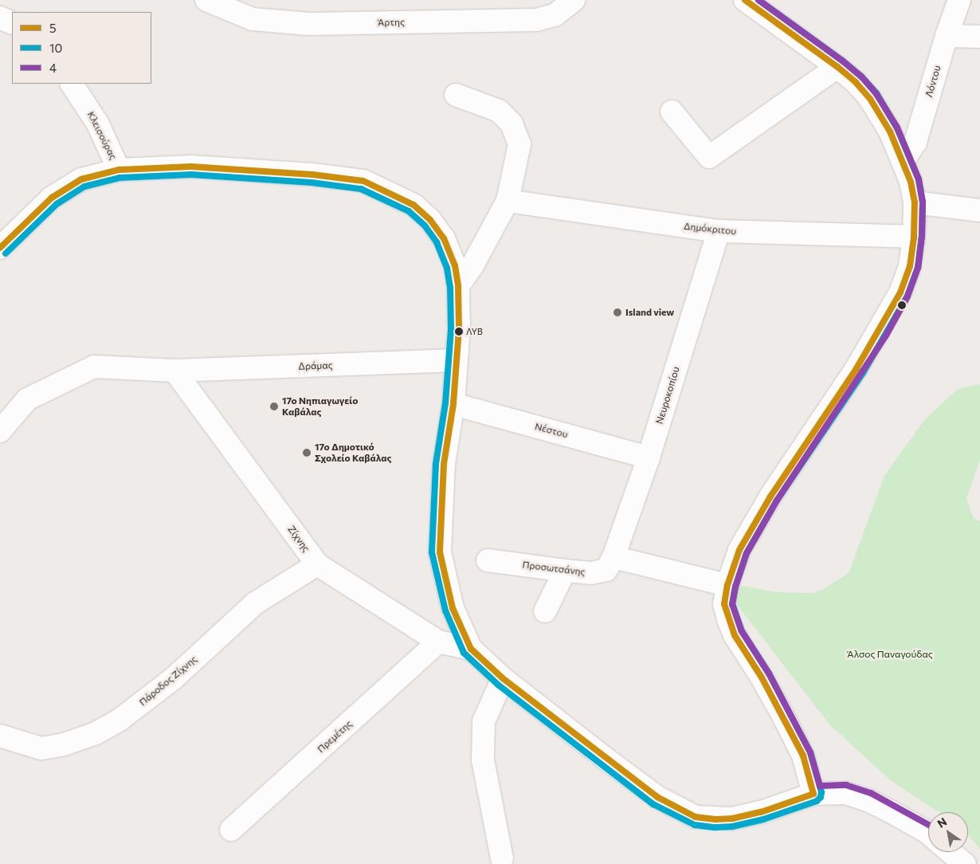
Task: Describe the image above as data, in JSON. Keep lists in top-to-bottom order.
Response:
{
  "streets": {
    "street": [
      "Άρτης",
      "Λόντου",
      "Κλεισούρας",
      "Δημόκριτου",
      "Δράμας",
      "Νευροκοπίου",
      "Νέστου",
      "Ζίχνης",
      "Προσωτσάνης",
      "Πάροδος Ζίχνης",
      "Πρεμέτης"
    ]
  },
  "crossings": [
    ["Δημόκριτου", "Νευροκοπίου"],
    ["Δράμας", "Ζίχνης"],
    ["Νευροκοπίου", "Νέστου"],
    ["Νευροκοπίου", "Προσωτσάνης"],
    ["Ζίχνης", "Πάροδος Ζίχνης"],
    ["Ζίχνης", "Πρεμέτης"]
  ],
  "parks": ["Άλσος Παναγούδας"],
  "places": [
    "Island view",
    "ΛΥΒ",
    "17ο Νηπιαγωγείο Καβάλας",
    "17ο Δημοτικό Σχολείο Καβάλας"
  ],
  "lines": ["transit line 5", "transit line 10", "transit line 4"],
  "legend": ["5", "10", "4"],
  "north": "top left"
}
